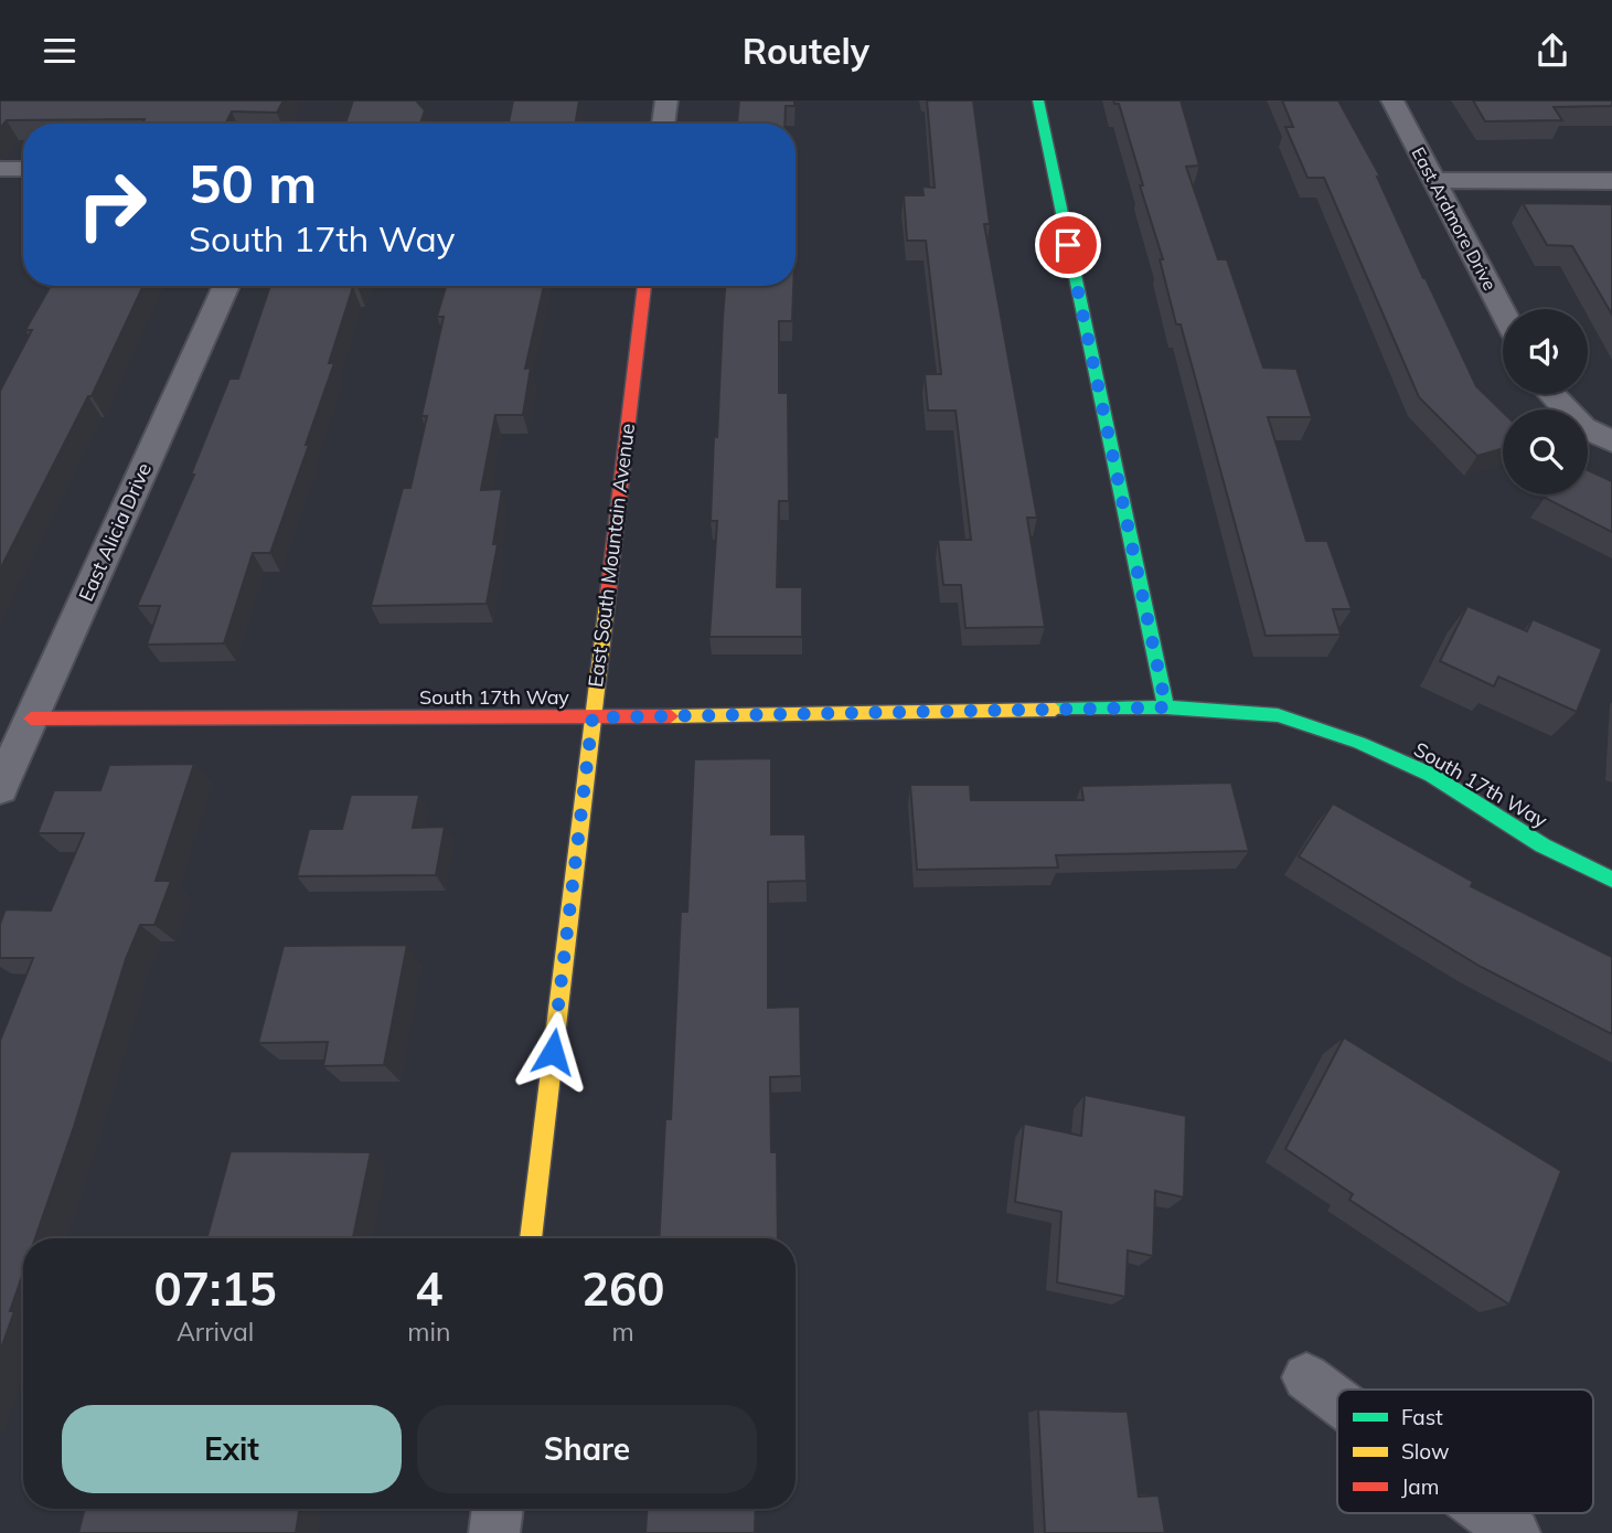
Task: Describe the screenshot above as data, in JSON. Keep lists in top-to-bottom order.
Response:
{
  "streets": {
    "street": [
      "East Ardmore Drive",
      "East Alicia Drive",
      "East South Mountain Avenue",
      "South 17th Way"
    ]
  },
  "crossings": [
    ["East Alicia Drive", "South 17th Way"],
    ["East South Mountain Avenue", "South 17th Way"]
  ],
  "legend": ["Fast", "Slow", "Jam"],
  "page": {
    "header": "Routely",
    "turn": ["50 m", "South 17th Way"],
    "eta": [
      "07:15",
      "Arrival",
      "4",
      "min",
      "260",
      "m"
    ],
    "buttons": ["Exit", "Share"]
  }
}
